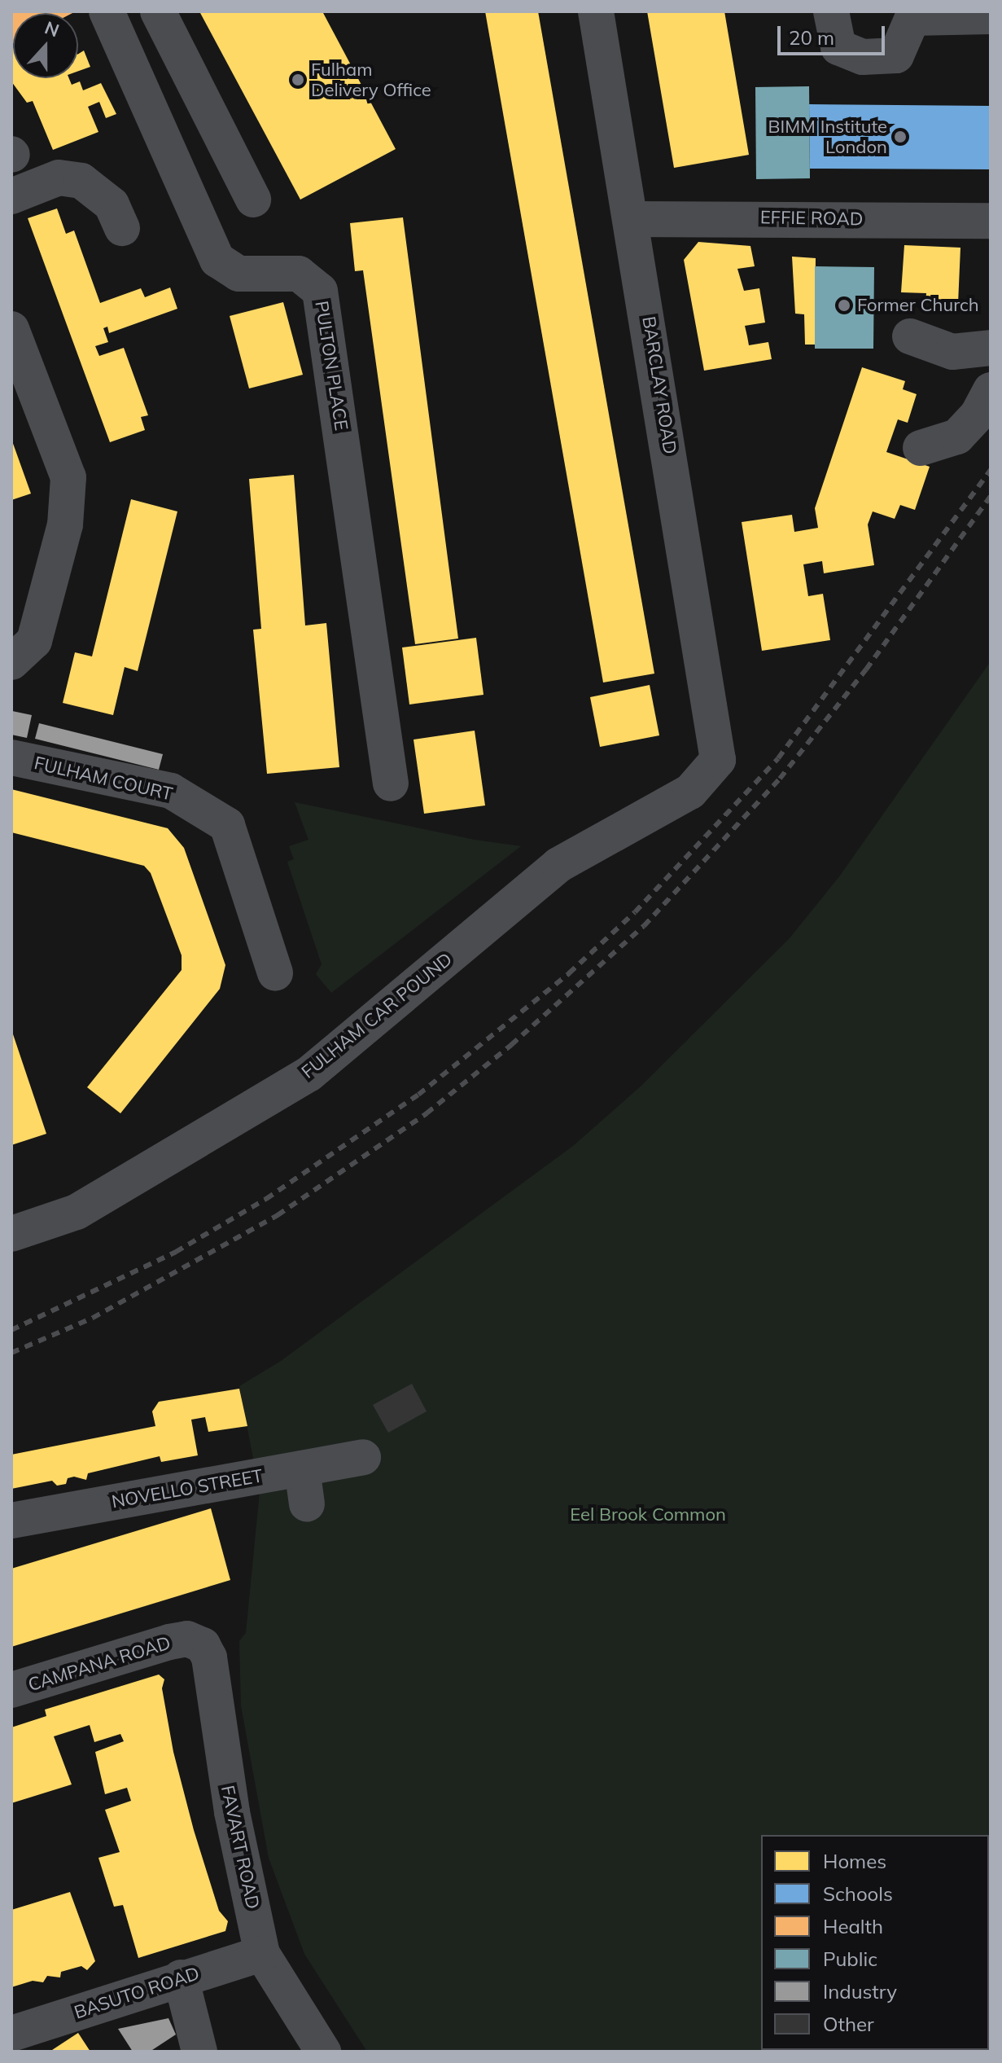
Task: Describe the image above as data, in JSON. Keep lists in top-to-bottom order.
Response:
{
  "streets": {
    "street": [
      "EFFIE ROAD",
      "PULTON PLACE",
      "BARCLAY ROAD",
      "FULHAM COURT",
      "FULHAM CAR POUND",
      "NOVELLO STREET",
      "CAMPANA ROAD",
      "FAVART ROAD",
      "BASUTO ROAD"
    ]
  },
  "crossings": [
    ["EFFIE ROAD", "BARCLAY ROAD"],
    ["BARCLAY ROAD", "FULHAM CAR POUND"],
    ["CAMPANA ROAD", "FAVART ROAD"],
    ["FAVART ROAD", "BASUTO ROAD"]
  ],
  "parks": ["Eel Brook Common"],
  "places": ["Fulham Delivery Office", "BIMM Institute London", "Former Church"],
  "legend": [
    "Homes",
    "Schools",
    "Health",
    "Public",
    "Industry",
    "Other"
  ],
  "scale_bar": "20 m",
  "north": "top"
}
